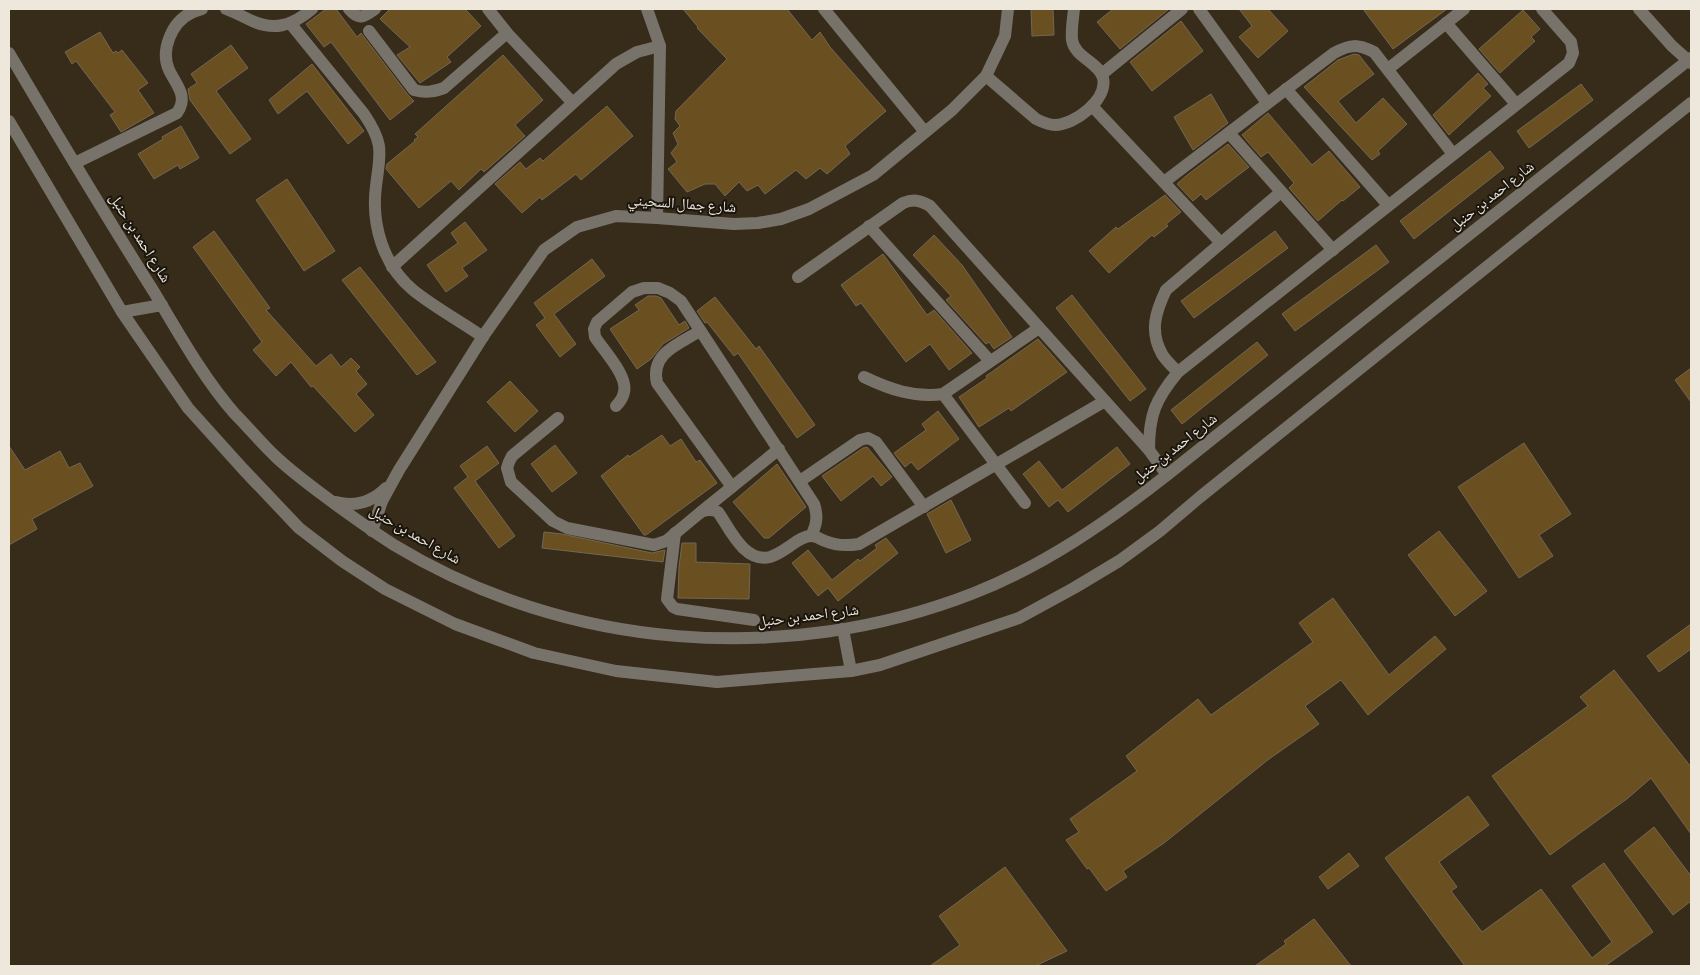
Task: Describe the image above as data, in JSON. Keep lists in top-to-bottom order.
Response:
{
  "streets": {
    "street": ["شارع احمد بن حنبل", "شارع جمال السحيني"]
  }
}
